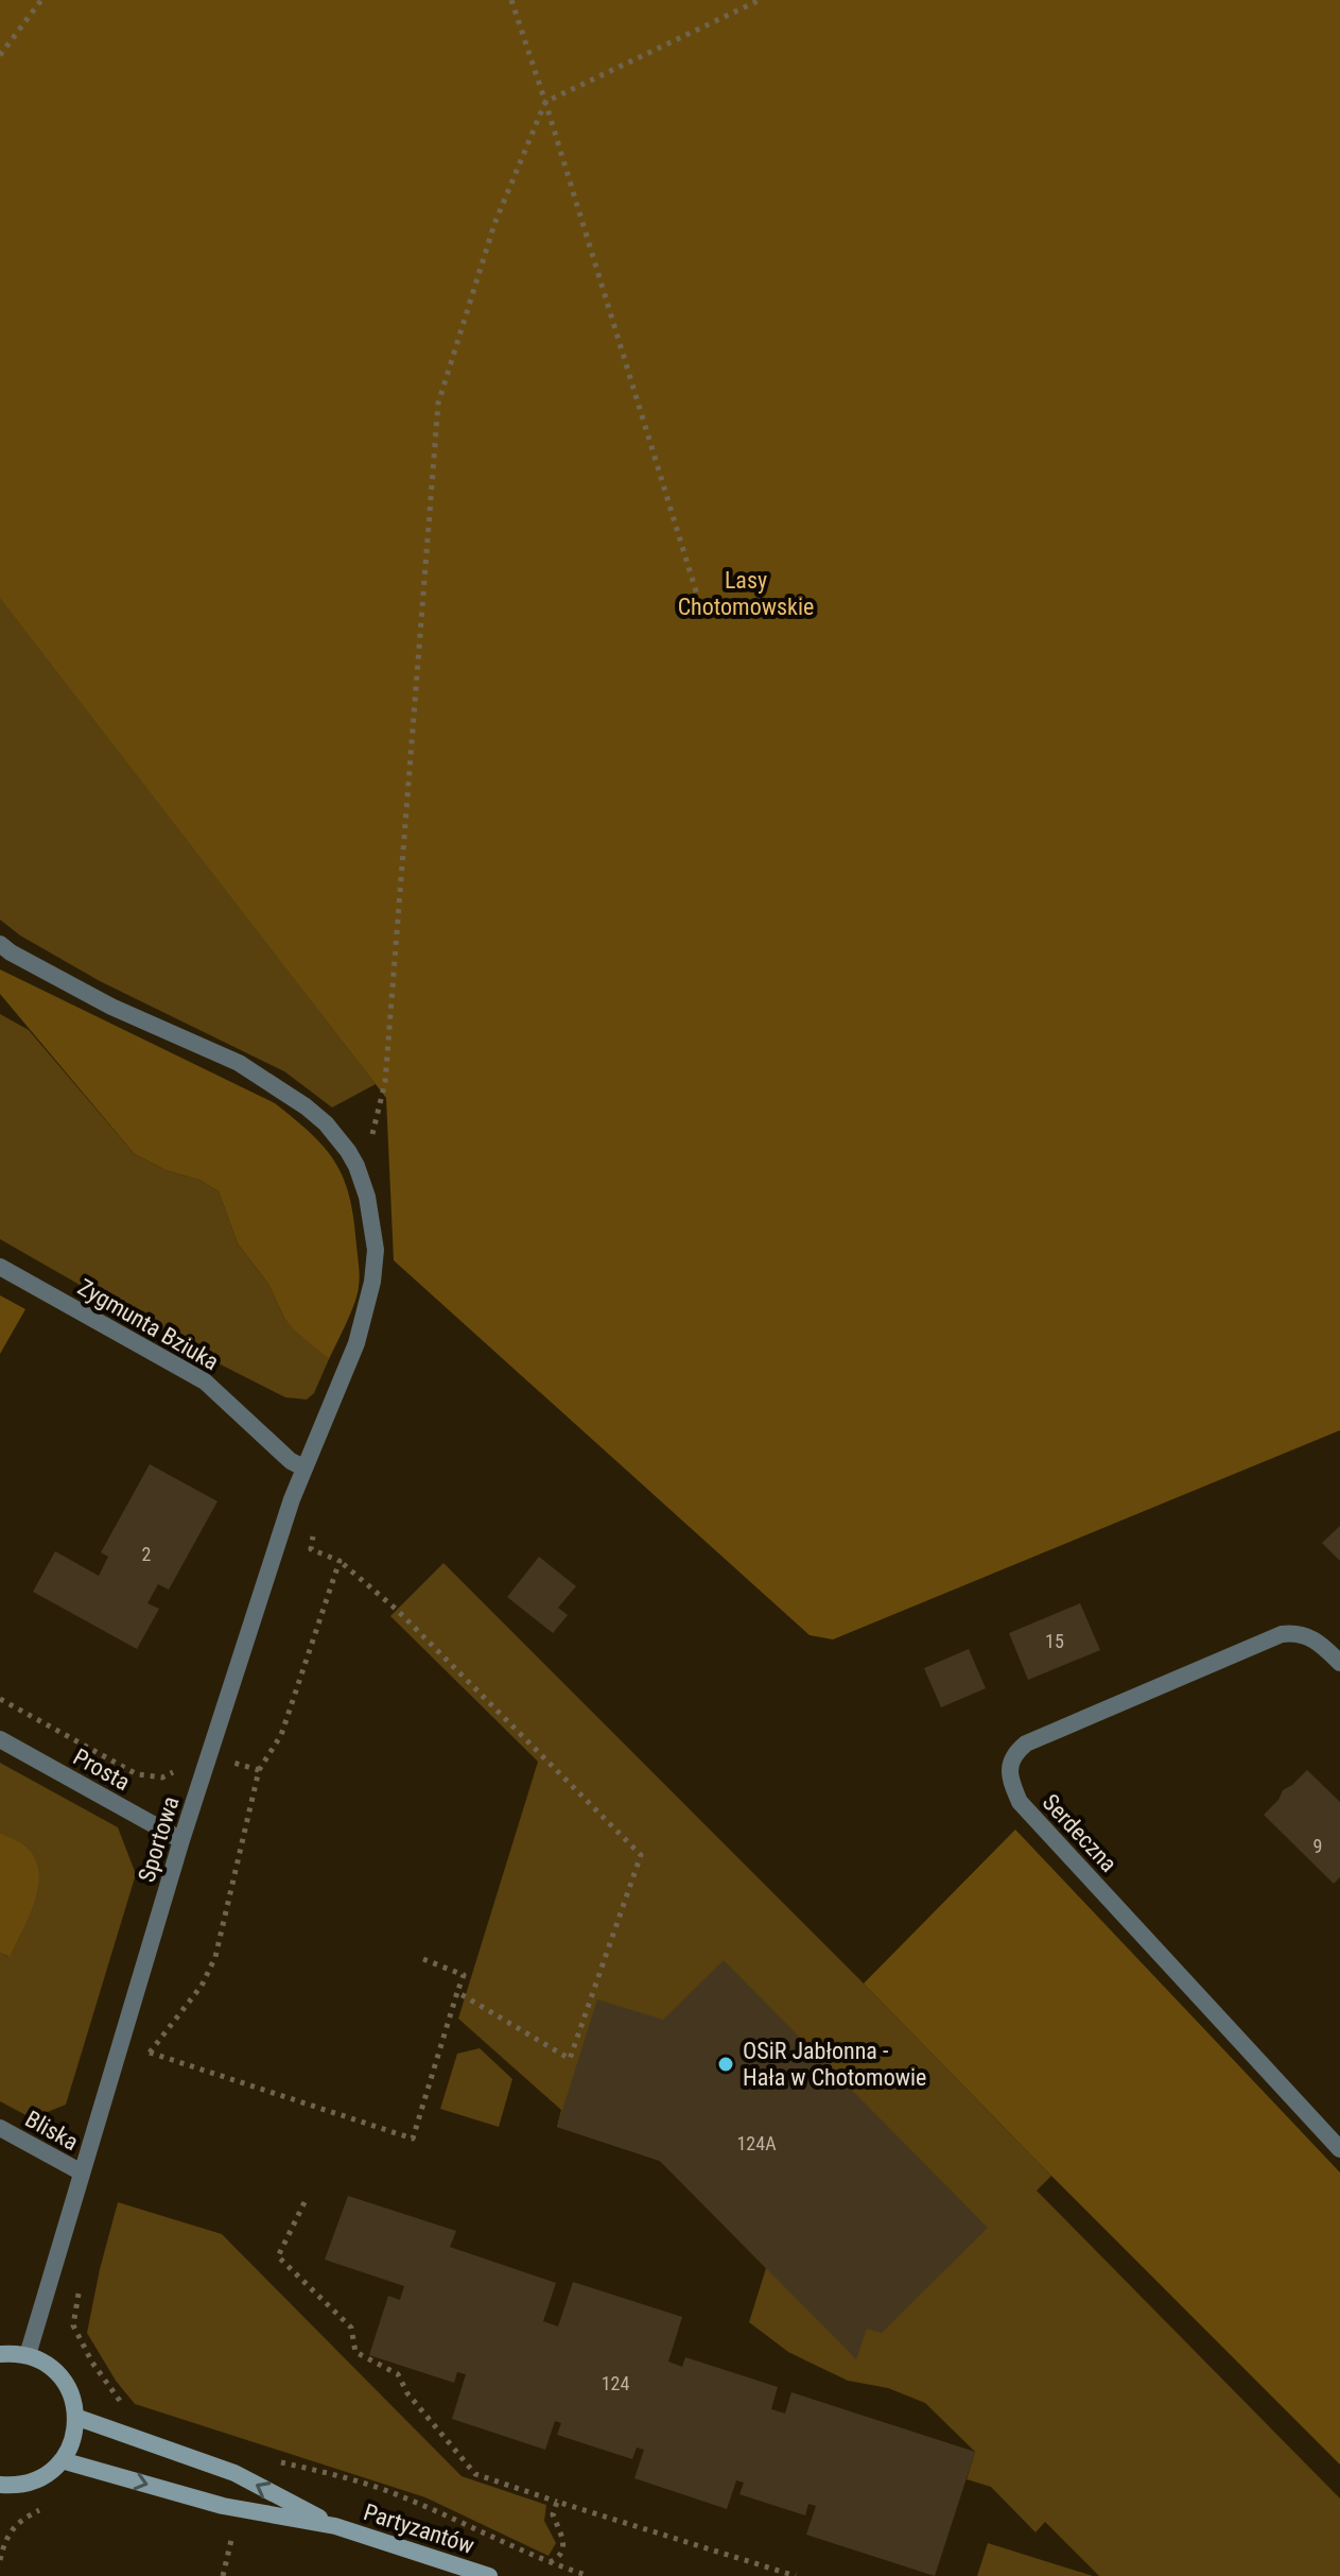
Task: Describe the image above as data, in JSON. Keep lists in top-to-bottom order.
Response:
{
  "streets": {
    "street": [
      "Zygmunta Bziuka",
      "Prosta",
      "Serdeczna",
      "Sportowa",
      "Bliska",
      "Partyzantów"
    ]
  },
  "crossings": [
    ["Zygmunta Bziuka", "Sportowa"],
    ["Prosta", "Sportowa"],
    ["Sportowa", "Bliska"]
  ],
  "parks": ["Lasy Chotomowskie"],
  "places": ["OSiR Jabłonna - Hała w Chotomowie"],
  "house_numbers": [
    "2",
    "15",
    "9",
    "124A",
    "124"
  ]
}
